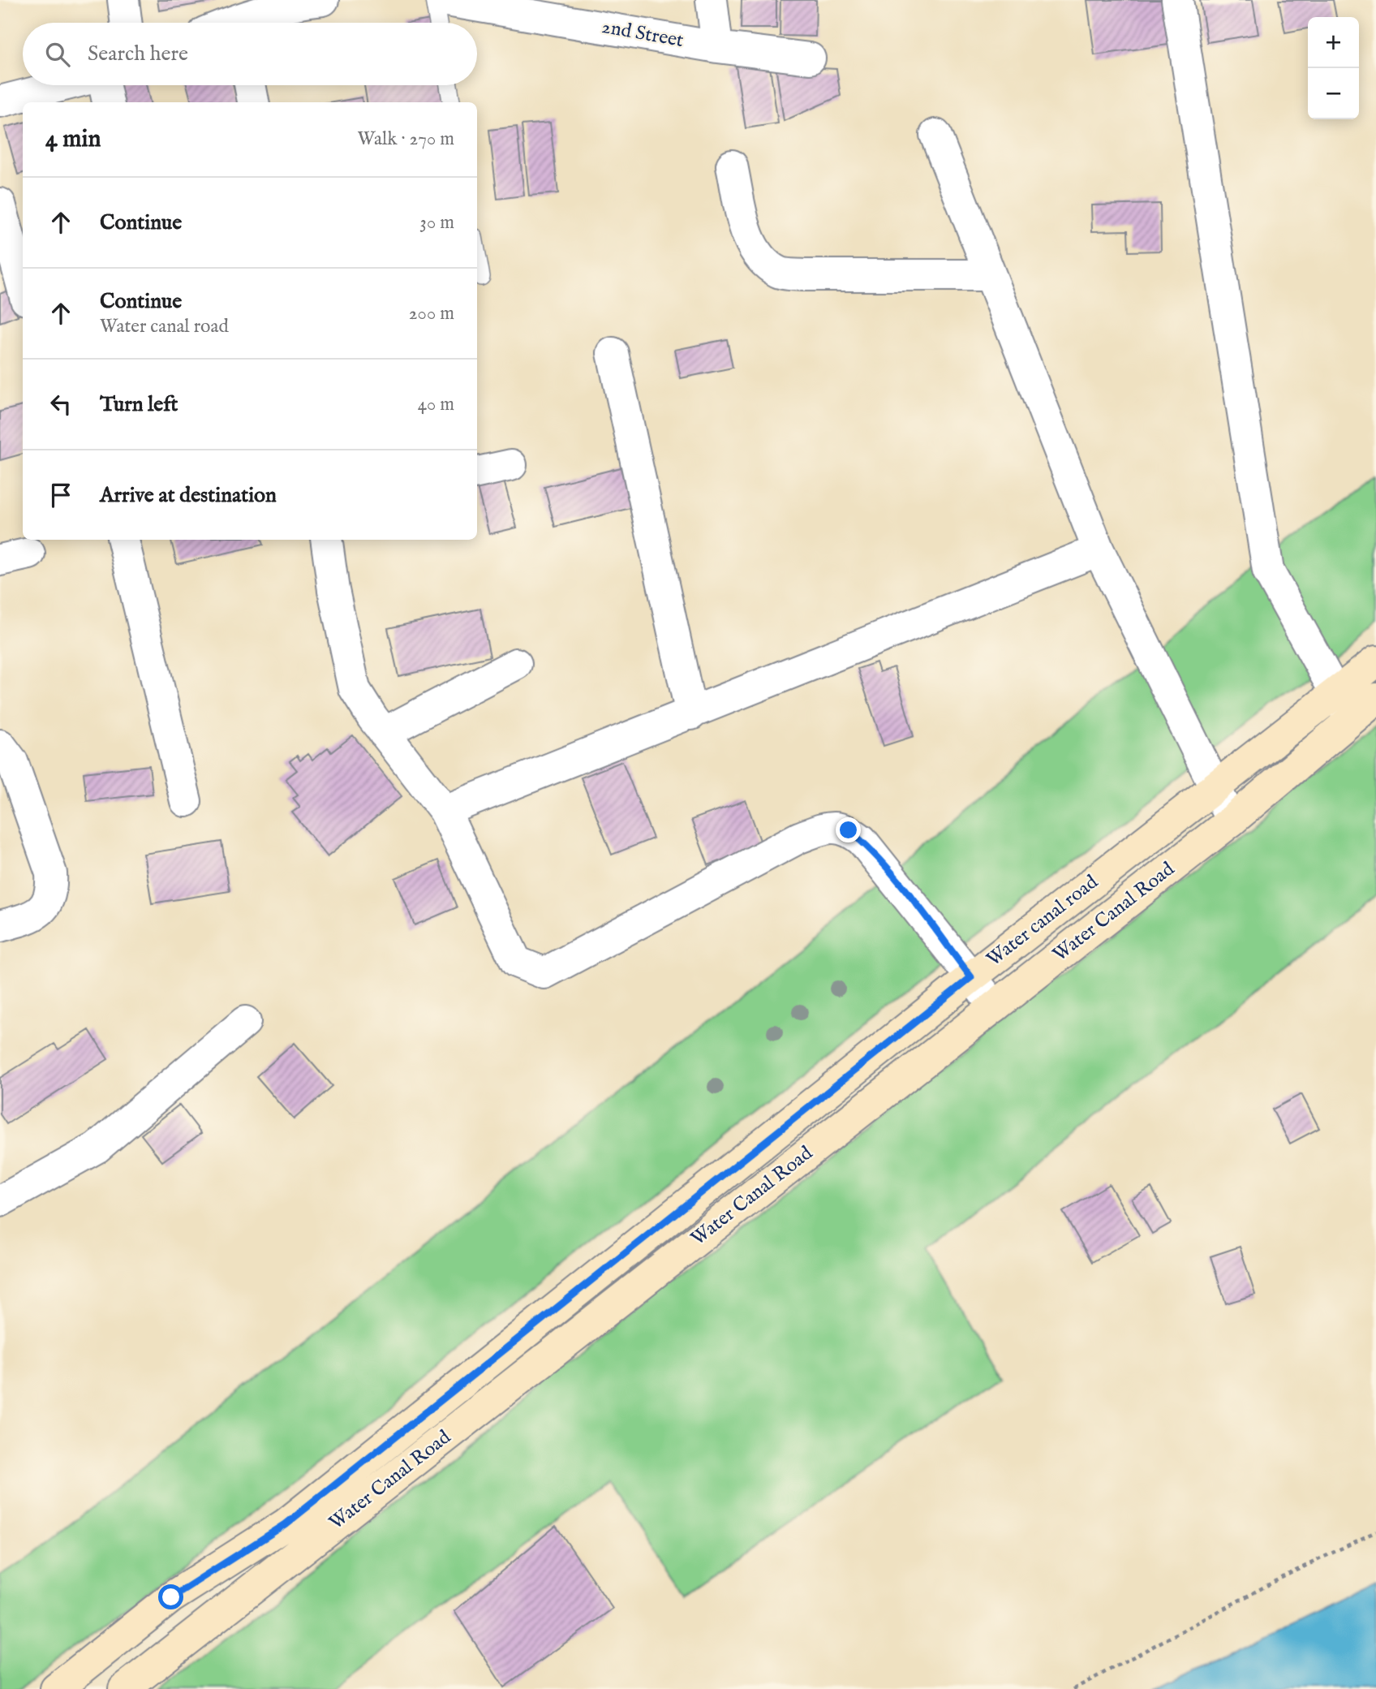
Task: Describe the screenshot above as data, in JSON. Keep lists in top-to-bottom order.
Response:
{
  "streets": {
    "main road": ["Water Canal Road", "Water canal road"],
    "street": ["2nd Street"]
  },
  "page": {
    "map_buttons": ["+", "−"],
    "search": "Search here",
    "heading": ["4 min", "Walk · 270 m"],
    "list": [
      ["Continue", "30 m"],
      ["Continue", "Water canal road", "200 m"],
      ["Turn left", "40 m"],
      "Arrive at destination"
    ]
  }
}
